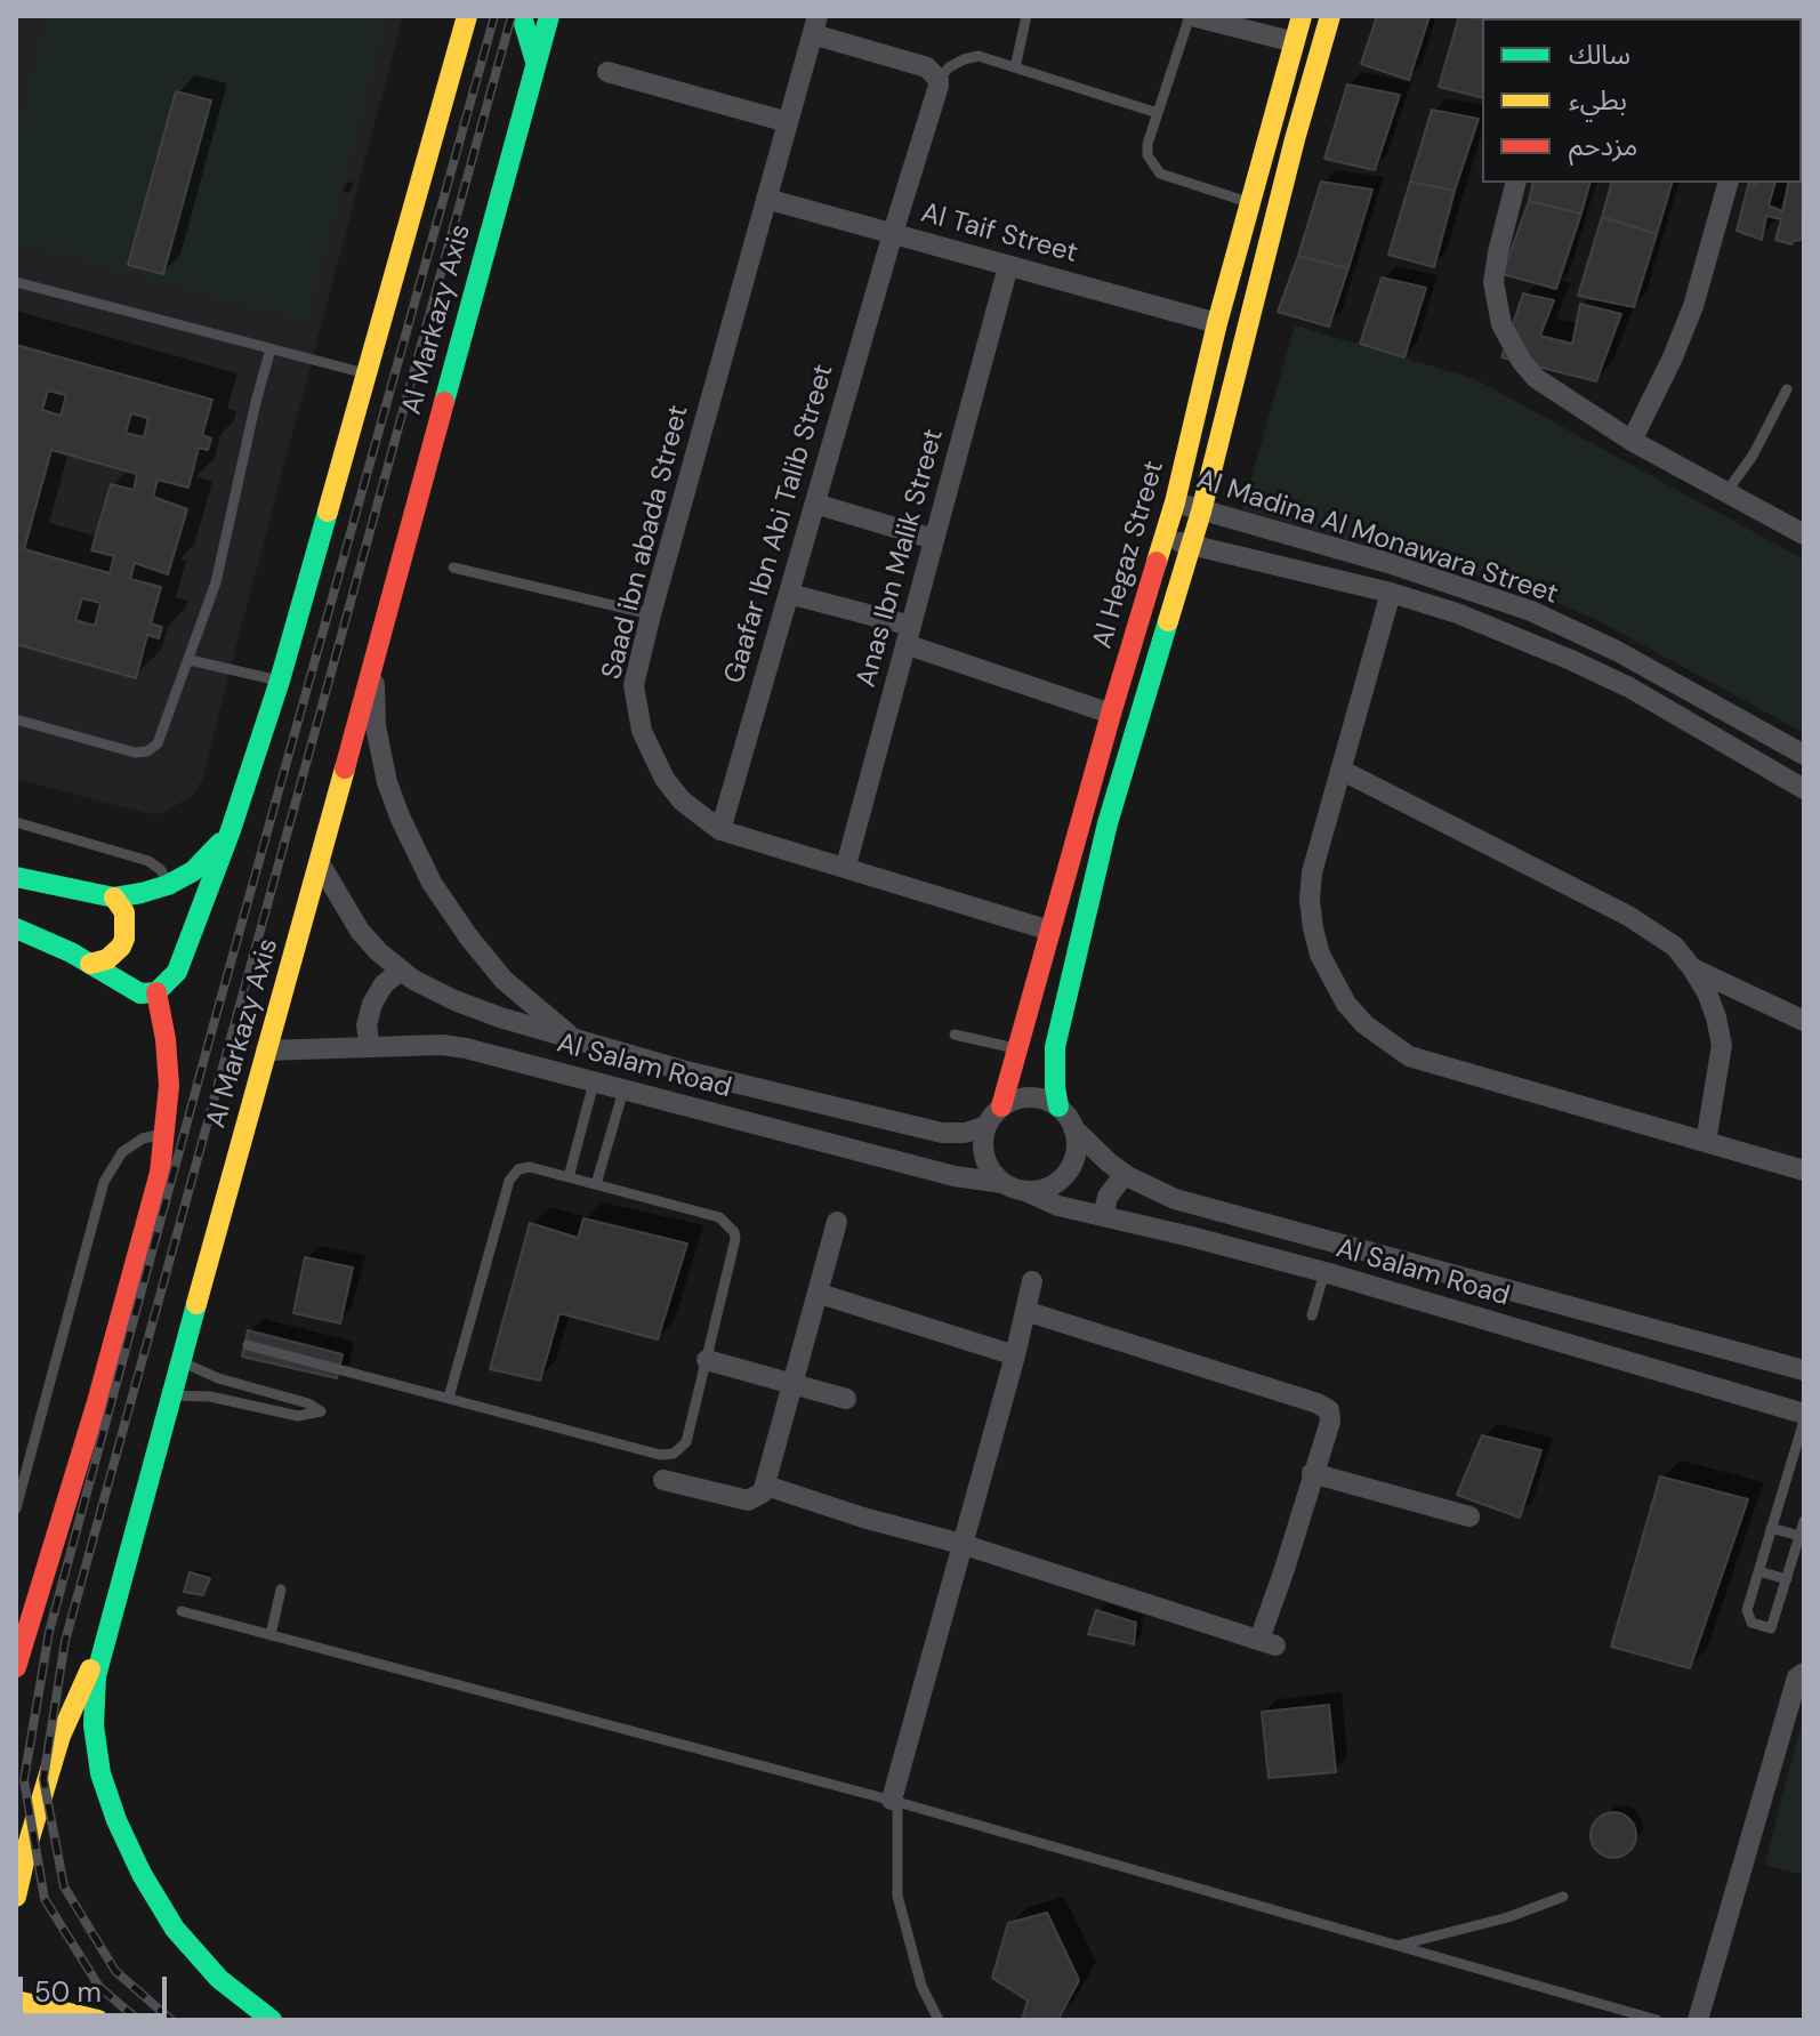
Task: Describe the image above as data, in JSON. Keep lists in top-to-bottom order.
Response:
{
  "streets": {
    "main road": ["Al Markazy Axis", "Al Hegaz Street"],
    "street": [
      "Al Taif Street",
      "Gaafar Ibn Abi Talib Street",
      "Al Madina Al Monawara Street",
      "Saad ibn abada Street",
      "Anas Ibn Malik Street",
      "Al Salam Road"
    ]
  },
  "crossings": [
    ["Al Taif Street", "Gaafar Ibn Abi Talib Street"],
    ["Al Taif Street", "Saad ibn abada Street"],
    ["Al Taif Street", "Al Hegaz Street"],
    ["Al Taif Street", "Anas Ibn Malik Street"],
    ["Al Markazy Axis", "Al Salam Road"],
    ["Gaafar Ibn Abi Talib Street", "Saad ibn abada Street"],
    ["Al Madina Al Monawara Street", "Al Hegaz Street"],
    ["Saad ibn abada Street", "Al Hegaz Street"],
    ["Saad ibn abada Street", "Anas Ibn Malik Street"],
    ["Al Hegaz Street", "Al Salam Road"]
  ],
  "legend": ["سالك", "بطيء", "مزدحم"],
  "scale_bar": "50 m"
}
